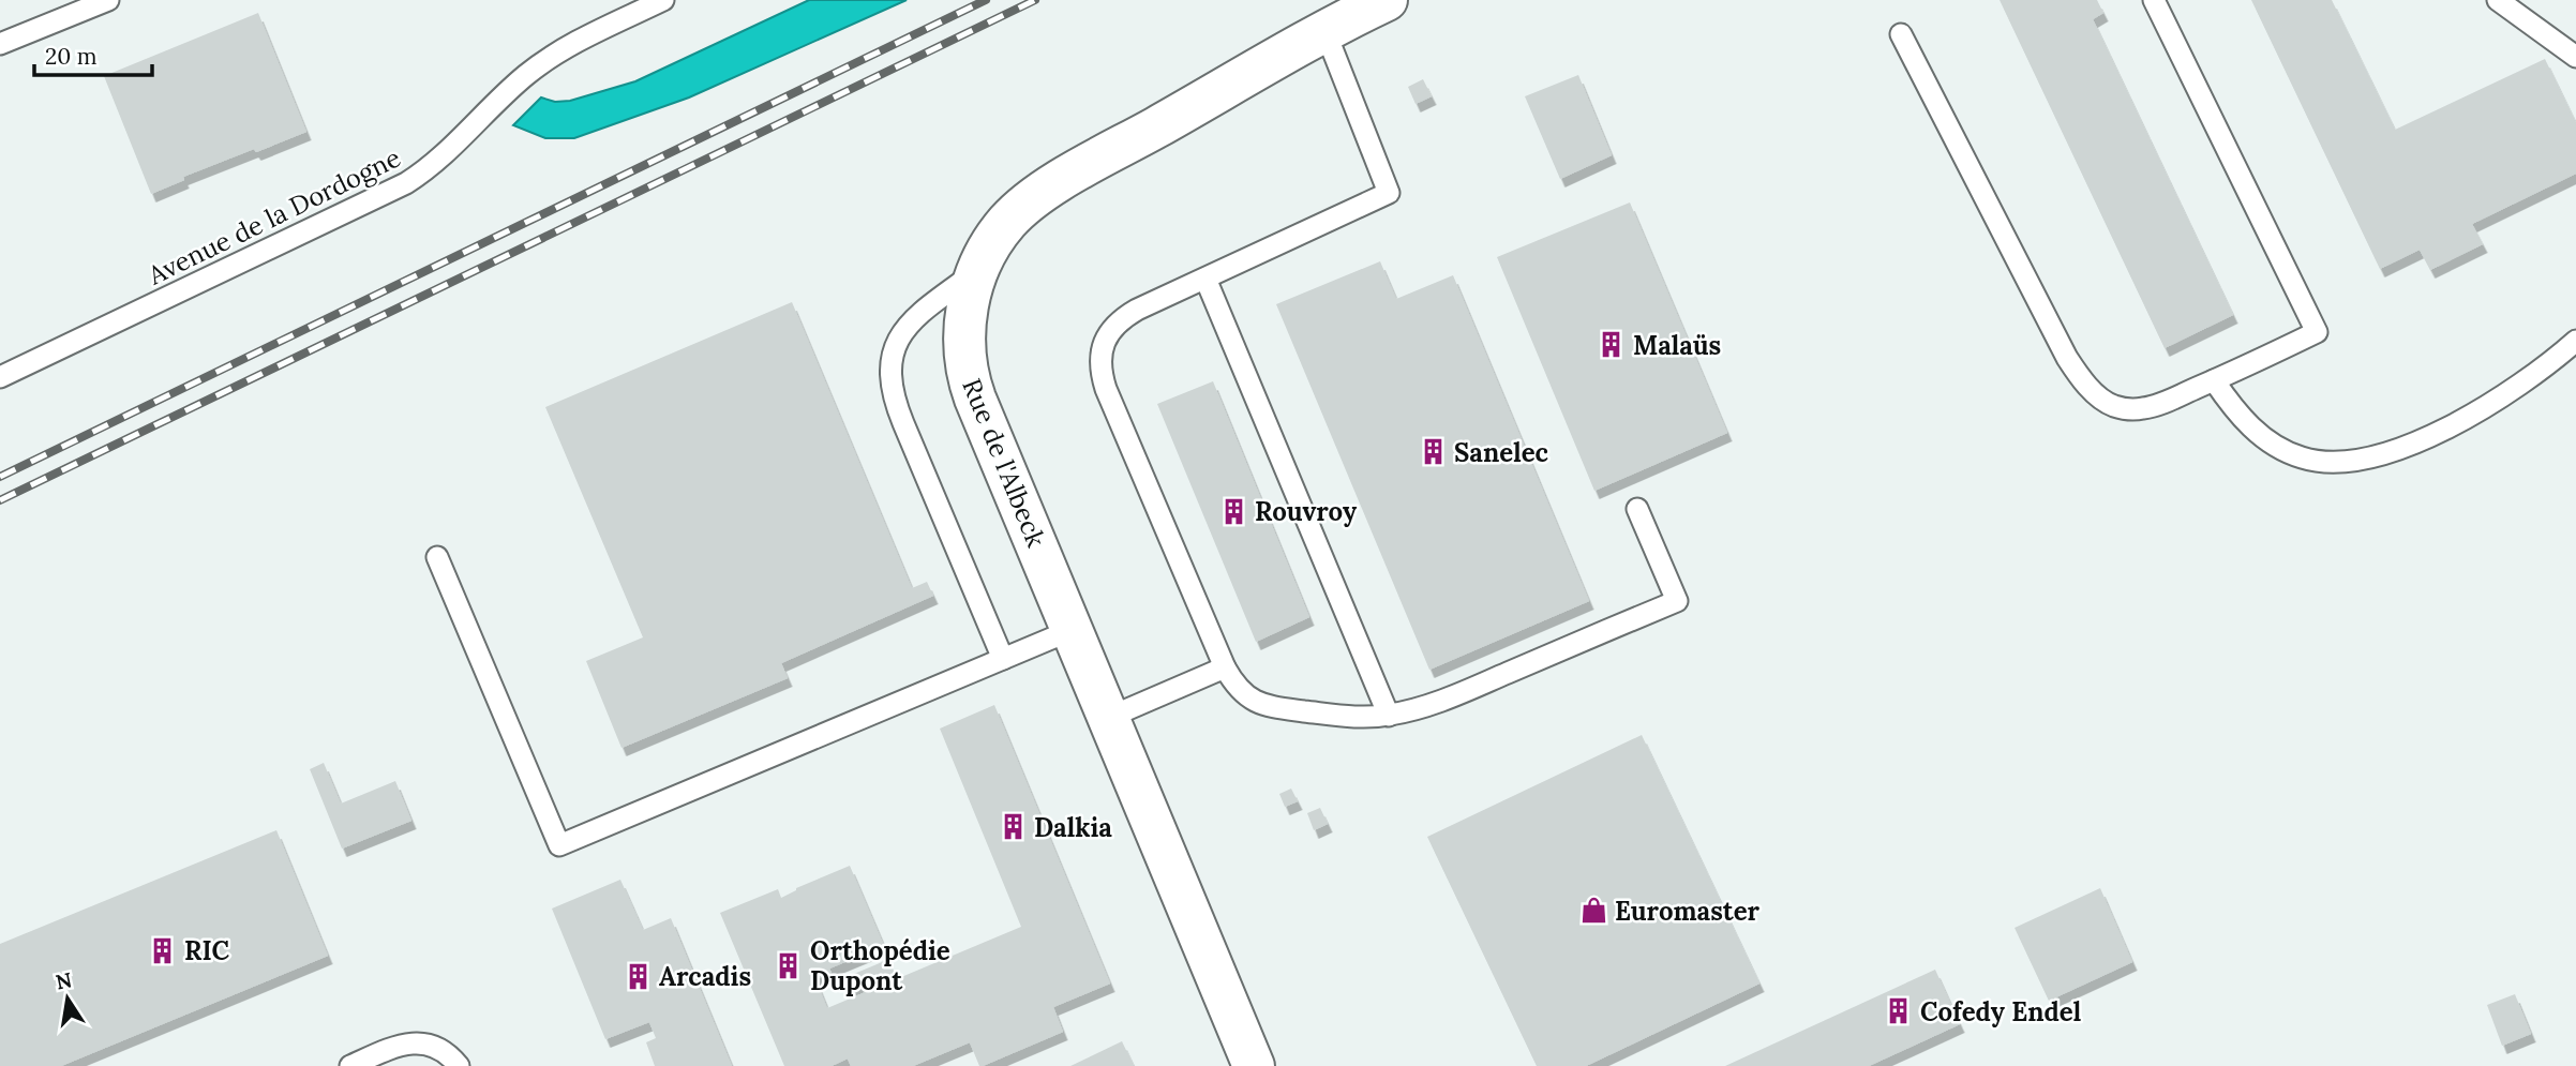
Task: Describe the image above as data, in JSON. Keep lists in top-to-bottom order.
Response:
{
  "streets": {
    "street": ["Rue de l'Albeck"],
    "lane": ["Avenue de la Dordogne"]
  },
  "places": {
    "building": [
      "Malaüs",
      "Sanelec",
      "Rouvroy",
      "Dalkia",
      "RIC",
      "Orthopédie Dupont",
      "Arcadis",
      "Cofedy Endel"
    ],
    "shop": ["Euromaster"]
  },
  "scale_bar": "20 m",
  "north": "top"
}
